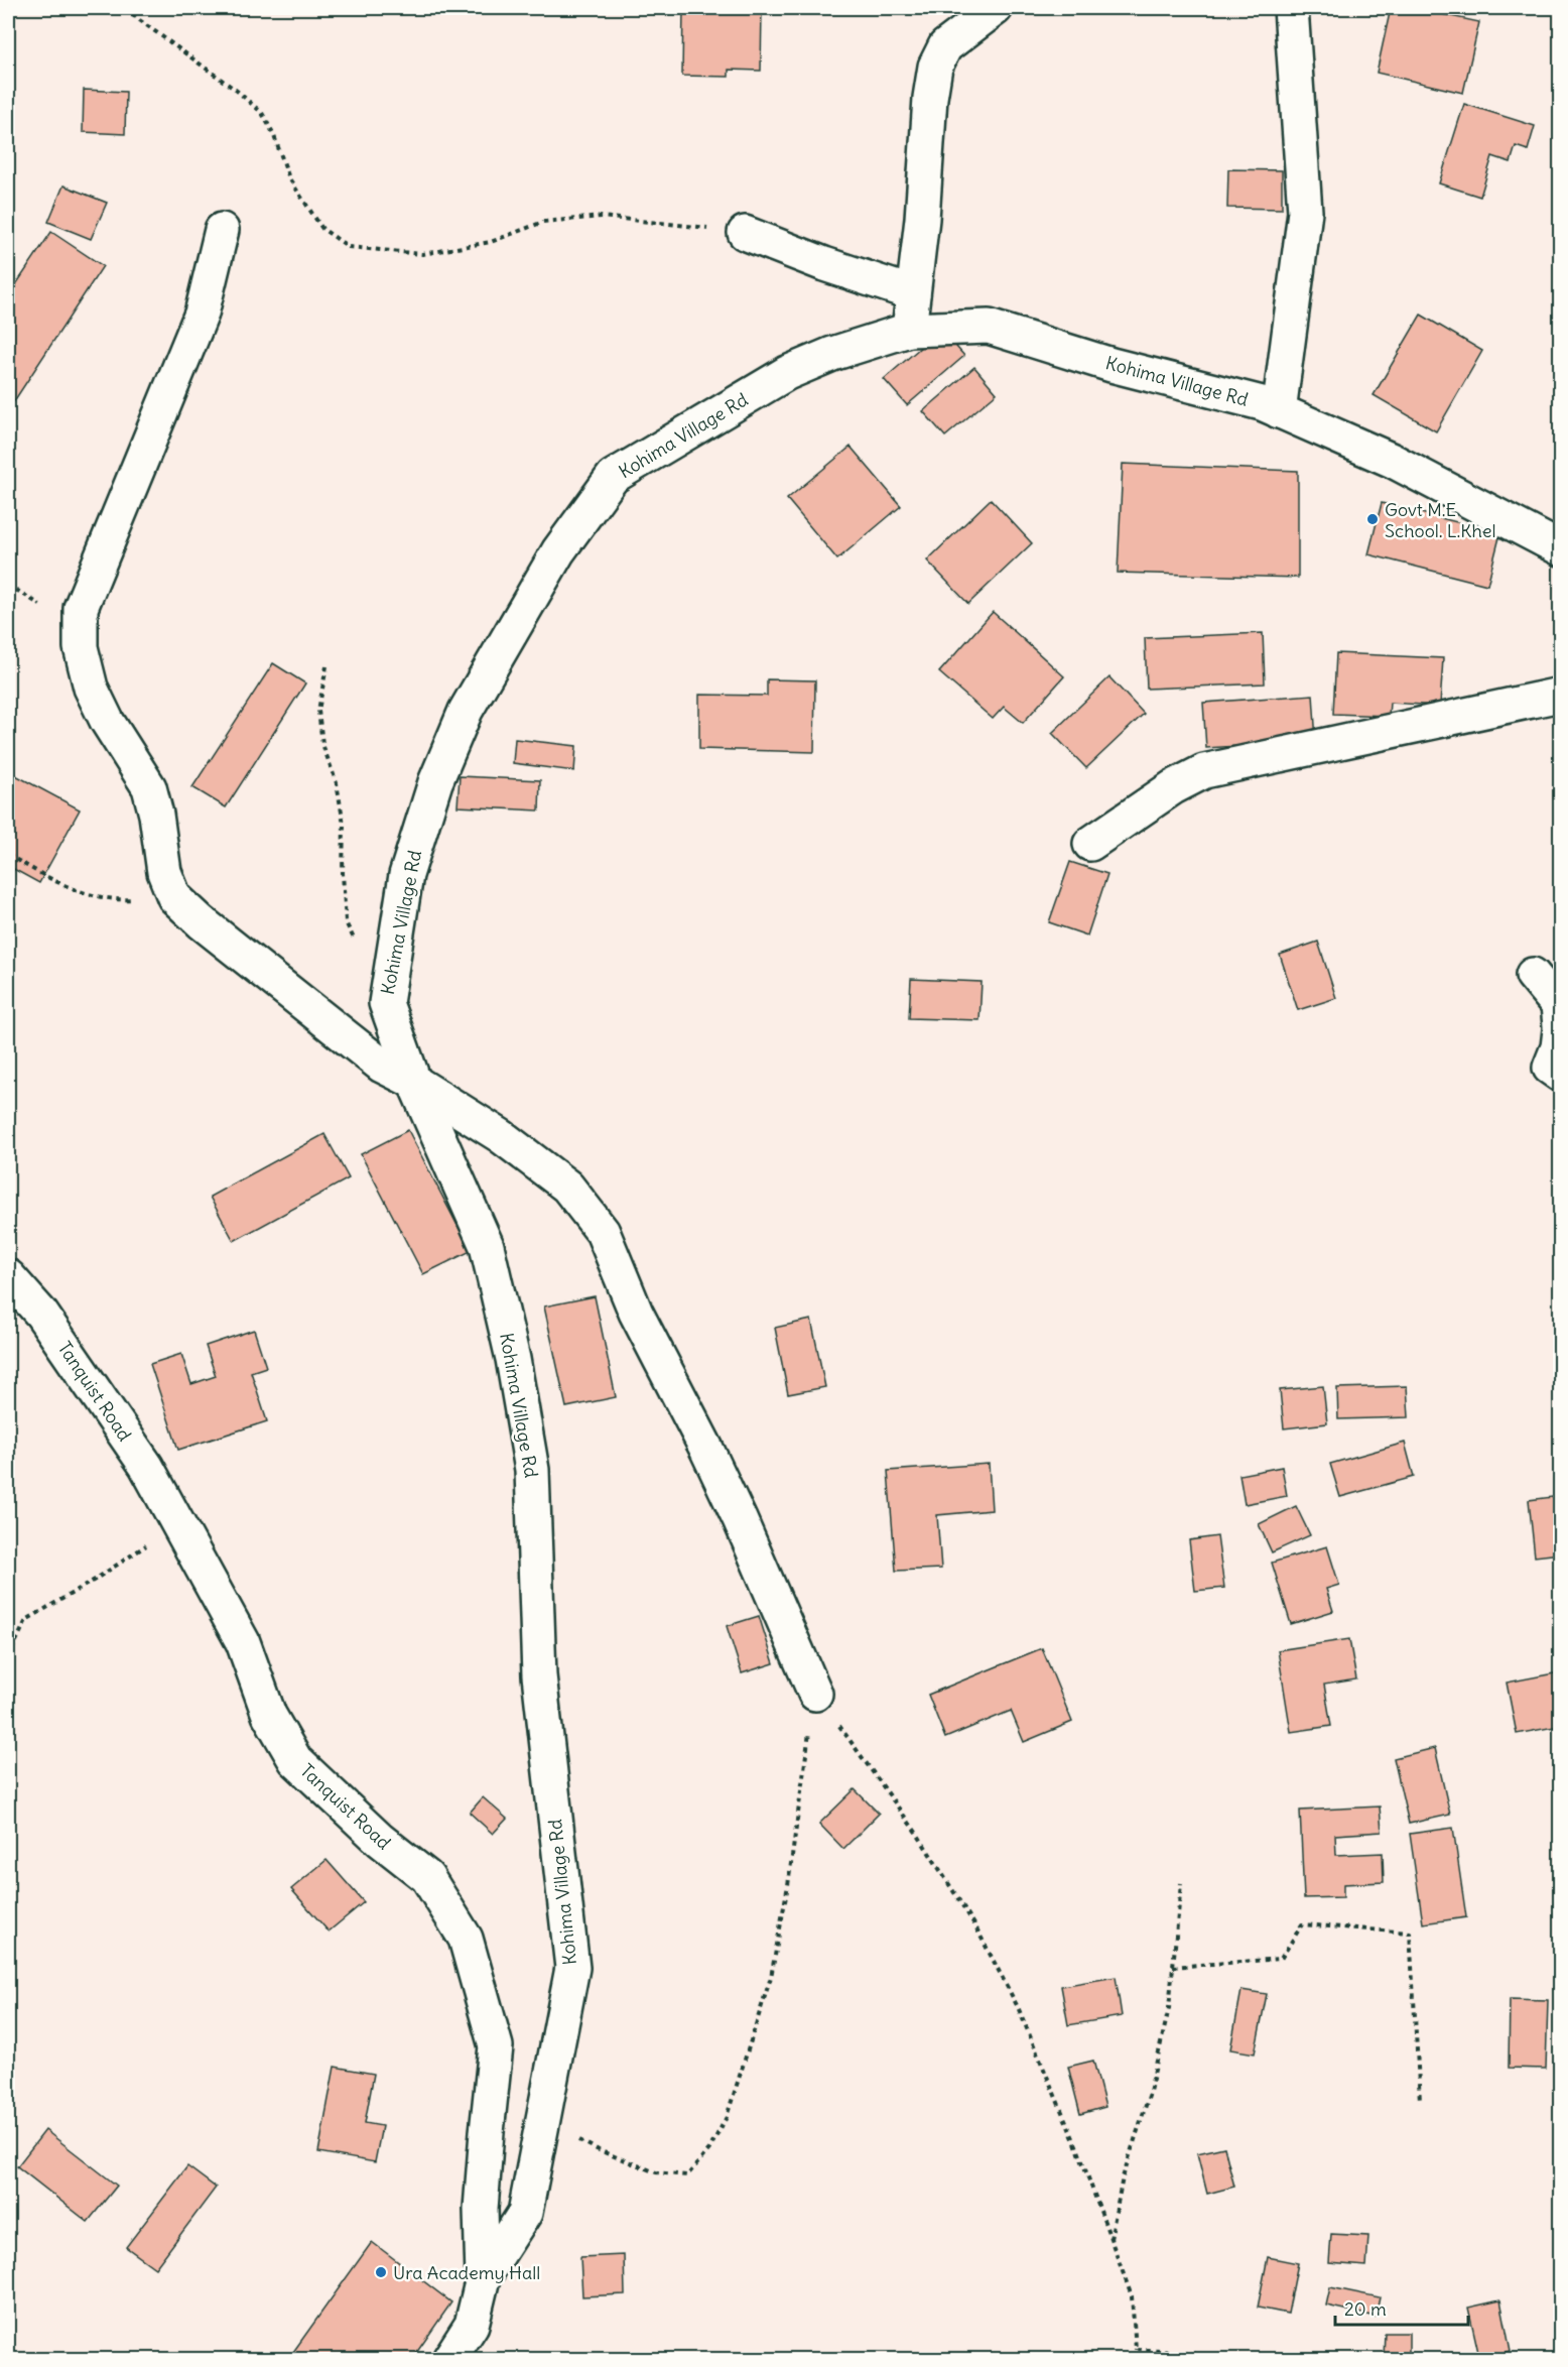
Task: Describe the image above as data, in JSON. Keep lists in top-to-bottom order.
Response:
{
  "streets": {
    "street": ["Kohima Village Rd", "Tanquist Road"]
  },
  "crossings": [
    ["Kohima Village Rd", "Tanquist Road"]
  ],
  "places": ["Govt M.E School. L.Khel", "Ura Academy Hall"],
  "scale_bar": "20 m"
}
